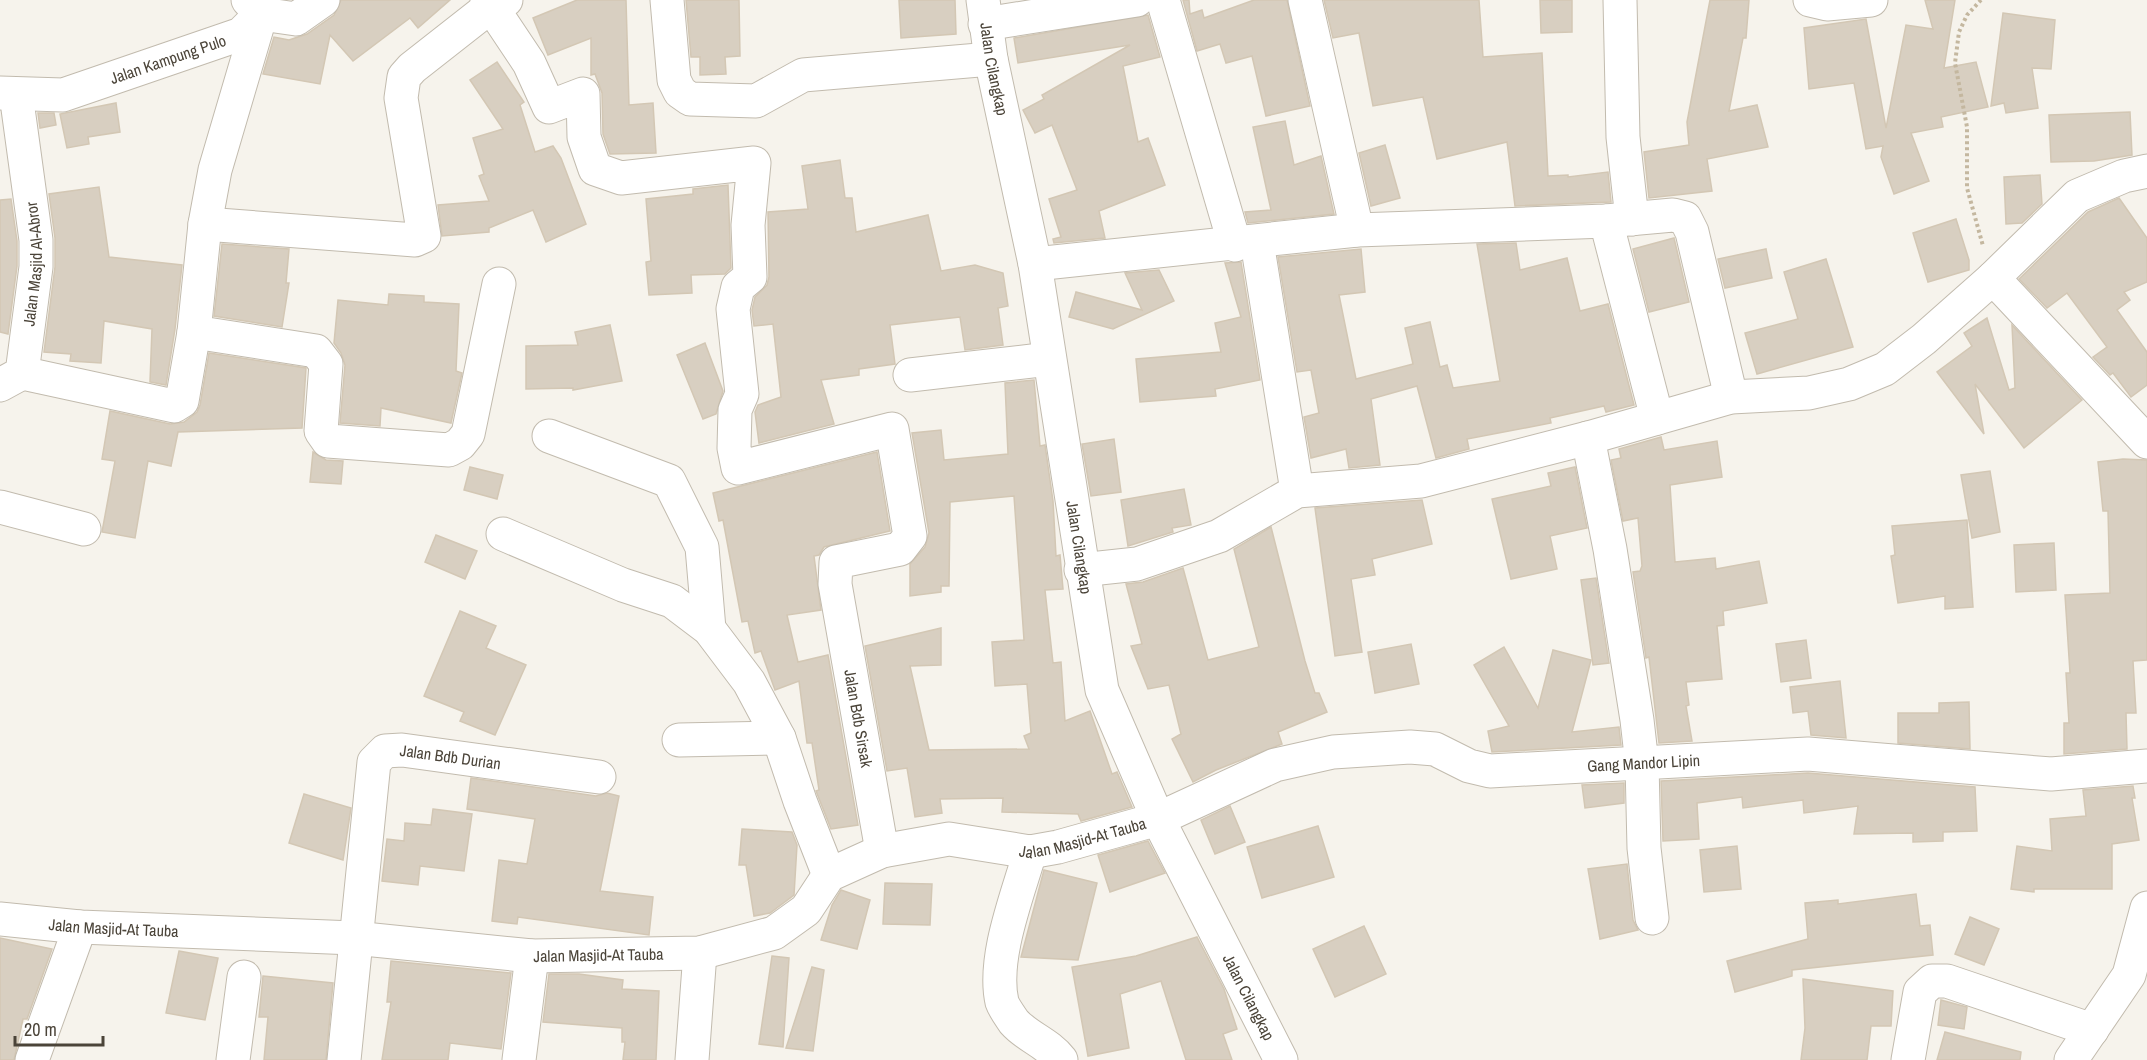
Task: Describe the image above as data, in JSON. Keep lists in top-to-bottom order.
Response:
{
  "streets": {
    "street": [
      "Jalan Kampung Pulo",
      "Jalan Cilangkap",
      "Jalan Masjid Al-Abror",
      "Jalan Bdb Sirsak",
      "Jalan Bdb Durian",
      "Gang Mandor Lipin",
      "Jalan Masjid-At Tauba"
    ]
  },
  "crossings": [
    ["Jalan Kampung Pulo", "Jalan Masjid Al-Abror"],
    ["Jalan Cilangkap", "Gang Mandor Lipin"],
    ["Jalan Cilangkap", "Jalan Masjid-At Tauba"],
    ["Jalan Bdb Sirsak", "Jalan Masjid-At Tauba"],
    ["Jalan Bdb Durian", "Jalan Masjid-At Tauba"],
    ["Gang Mandor Lipin", "Jalan Masjid-At Tauba"]
  ],
  "scale_bar": "20 m"
}
